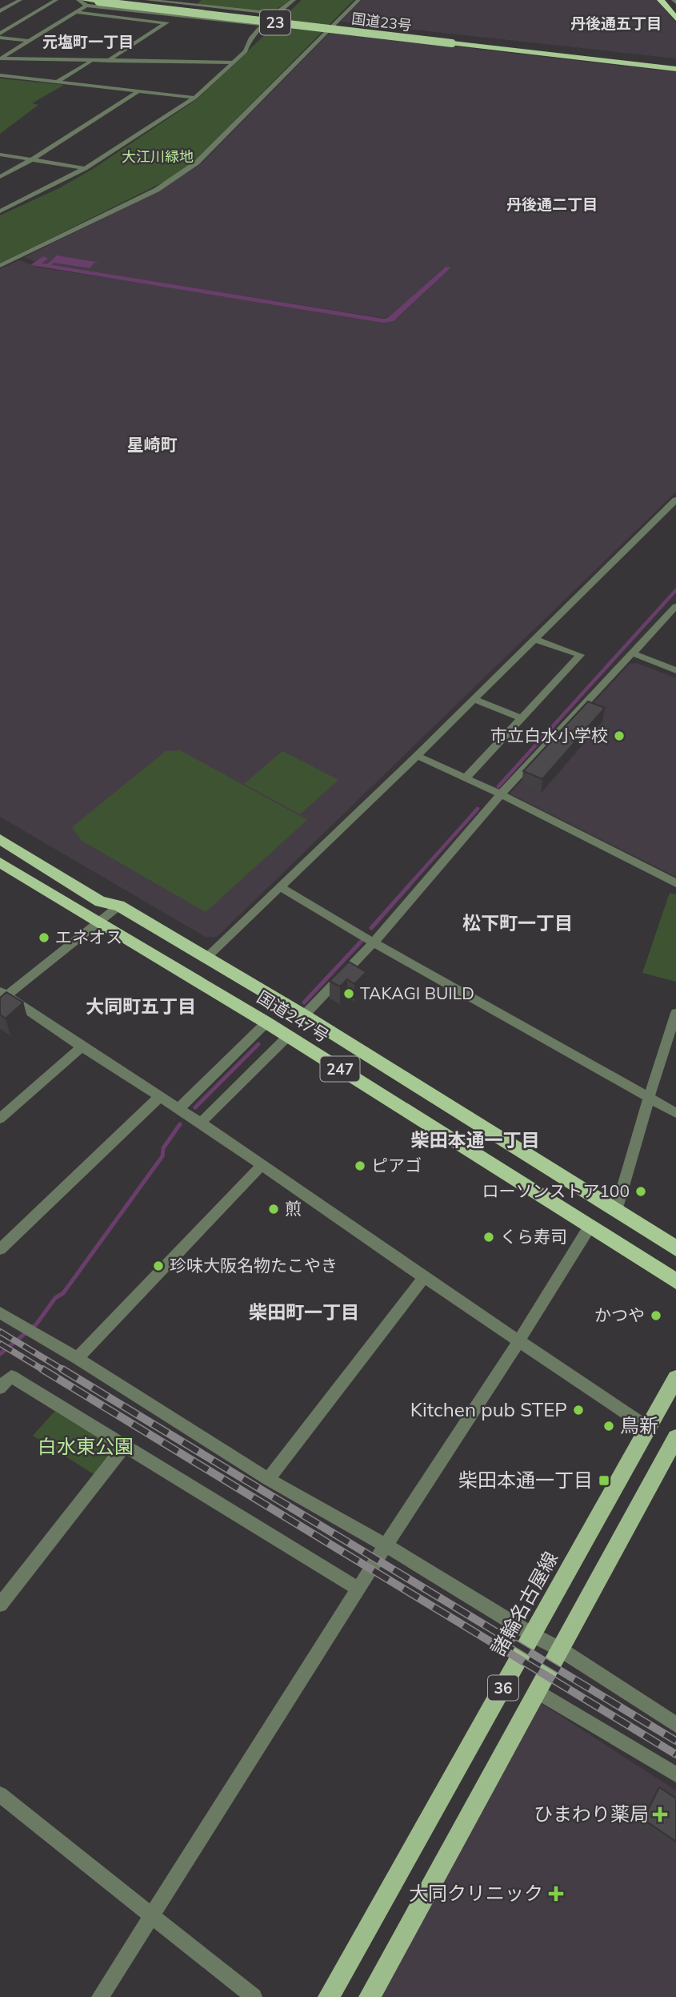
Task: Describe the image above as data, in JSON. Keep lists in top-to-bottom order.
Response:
{
  "streets": {
    "highway": [
      "23",
      "国道23号",
      "国道247号",
      "247"
    ],
    "main road": ["諸輪名古屋線", "36"]
  },
  "districts": [
    "丹後通五丁目",
    "元塩町一丁目",
    "丹後通二丁目",
    "星崎町",
    "松下町一丁目",
    "大同町五丁目",
    "柴田本通一丁目",
    "柴田町一丁目"
  ],
  "parks": ["大江川緑地", "白水東公園"],
  "places": {
    "other": [
      "市立白水小学校",
      "エネオス",
      "TAKAGI BUILD",
      "ピアゴ",
      "ローソンストア100",
      "煎",
      "くら寿司",
      "珍味大阪名物たこやき",
      "かつや",
      "Kitchen pub STEP",
      "鳥新"
    ],
    "transit": ["柴田本通一丁目"],
    "health": ["ひまわり薬局", "大同クリニック"]
  }
}
